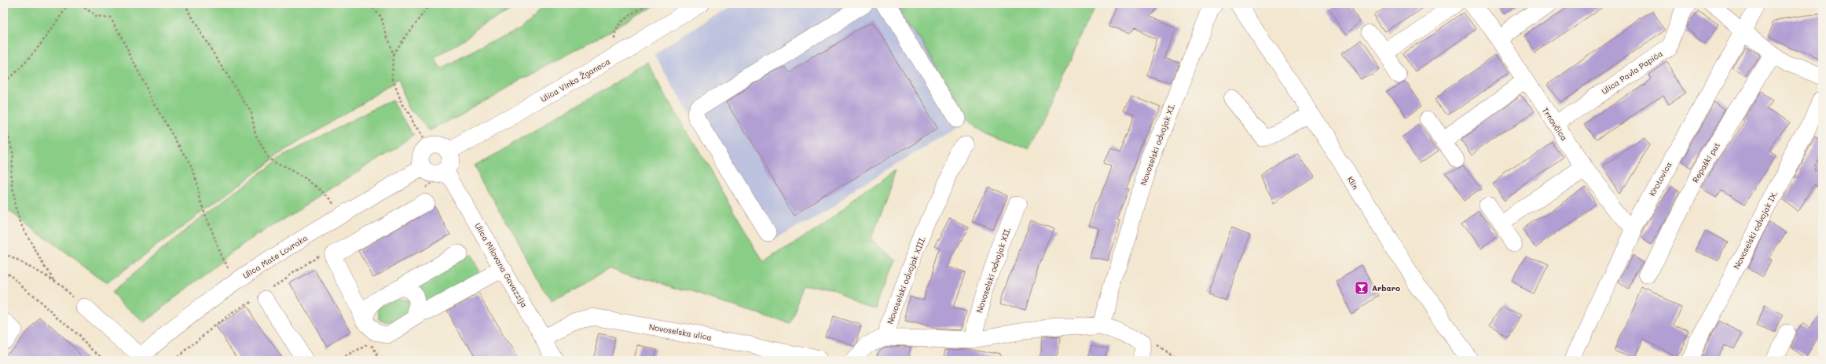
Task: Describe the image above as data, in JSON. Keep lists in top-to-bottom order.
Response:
{
  "streets": {
    "street": [
      "Ulica Pavla Papića",
      "Ulica Vinka Žganeca",
      "Trnovčica",
      "Novoselski odvojak XI.",
      "Repaški put",
      "Krotovica",
      "Klin",
      "Novoselski odvojak IX.",
      "Ulica Mate Lovraka",
      "Ulica Milovana Gavazzija",
      "Novoselski odvojak XII.",
      "Novoselski odvojak XIII.",
      "Novoselska ulica"
    ]
  },
  "crossings": [
    ["Ulica Pavla Papića", "Trnovčica"],
    ["Ulica Vinka Žganeca", "Ulica Mate Lovraka"],
    ["Ulica Vinka Žganeca", "Ulica Milovana Gavazzija"],
    ["Trnovčica", "Krotovica"],
    ["Ulica Mate Lovraka", "Ulica Milovana Gavazzija"],
    ["Ulica Milovana Gavazzija", "Novoselska ulica"],
    ["Novoselski odvojak XII.", "Novoselski odvojak XIII."]
  ],
  "places": {
    "bar": ["Arbaro"]
  }
}
